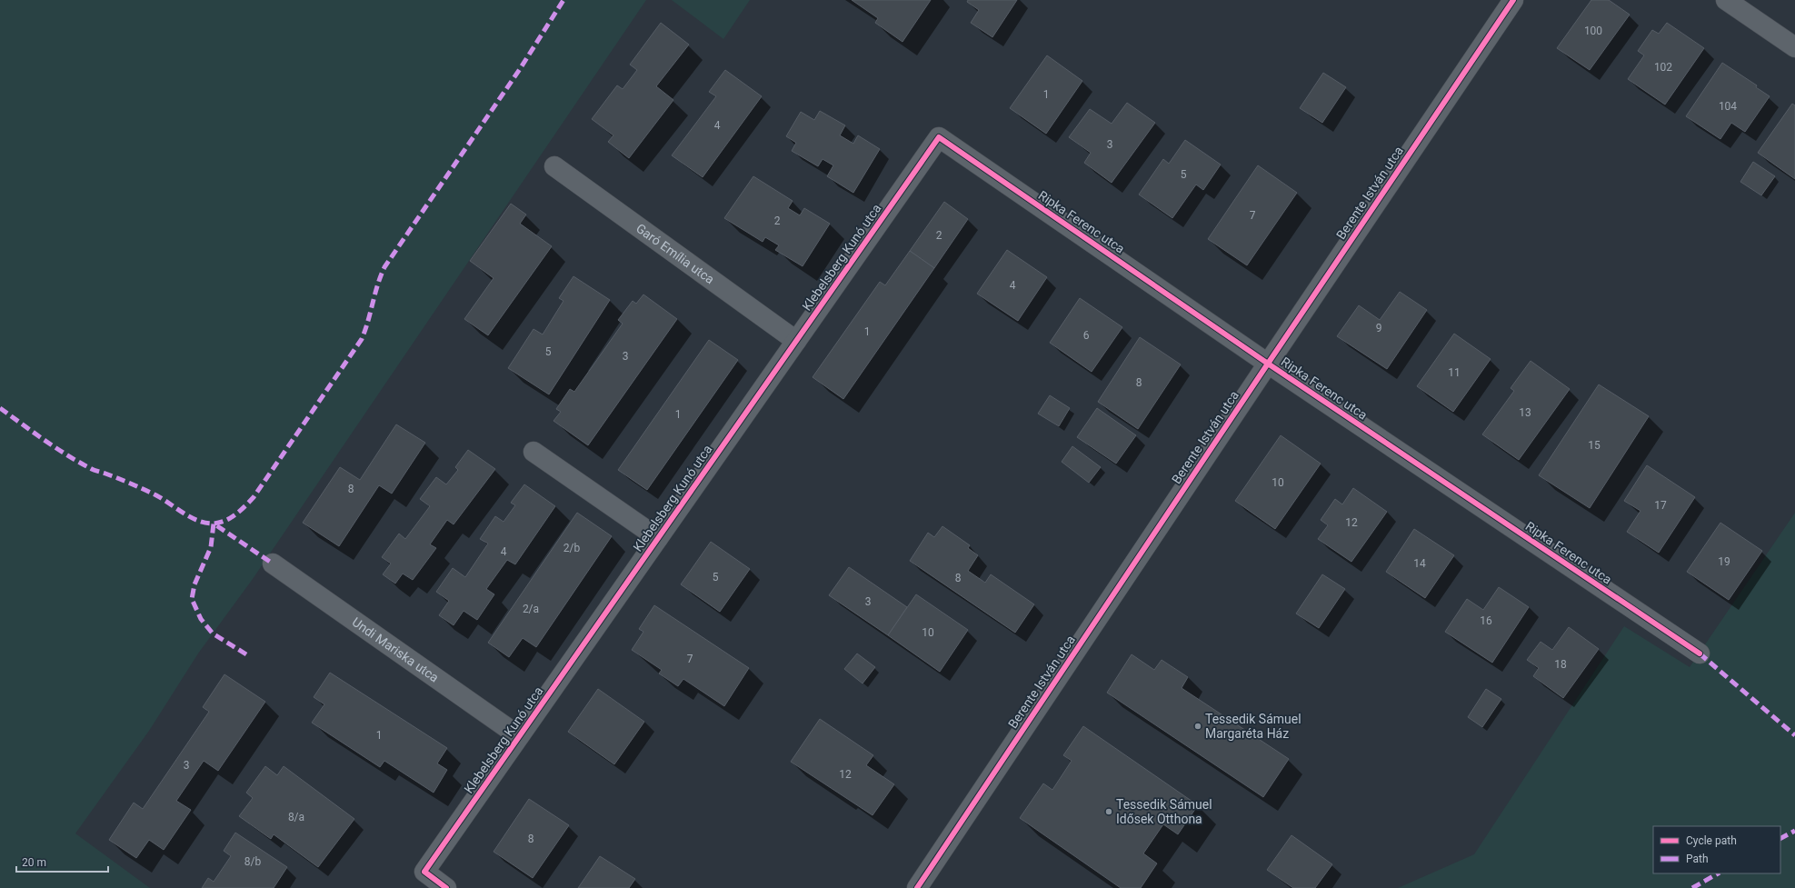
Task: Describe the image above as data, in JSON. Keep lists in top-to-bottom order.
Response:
{
  "streets": {
    "street": [
      "Berente István utca",
      "Ripka Ferenc utca",
      "Garó Emília utca",
      "Klebelsberg Kunó utca",
      "Undi Mariska utca"
    ]
  },
  "crossings": [
    ["Berente István utca", "Ripka Ferenc utca"],
    ["Ripka Ferenc utca", "Klebelsberg Kunó utca"],
    ["Garó Emília utca", "Klebelsberg Kunó utca"],
    ["Klebelsberg Kunó utca", "Undi Mariska utca"]
  ],
  "places": ["Tessedik Sámuel Margaréta Ház", "Tessedik Sámuel Idősek Otthona"],
  "house_numbers": [
    "100",
    "102",
    "1",
    "104",
    "4",
    "3",
    "5",
    "7",
    "2",
    "2",
    "4",
    "9",
    "1",
    "6",
    "5",
    "3",
    "11",
    "8",
    "13",
    "1",
    "15",
    "10",
    "8",
    "17",
    "12",
    "2/b",
    "4",
    "19",
    "14",
    "5",
    "8",
    "3",
    "2/a",
    "16",
    "10",
    "7",
    "18",
    "1",
    "3",
    "12",
    "8/a",
    "8",
    "8/b"
  ],
  "legend": ["Cycle path", "Path"],
  "scale_bar": "20 m"
}
